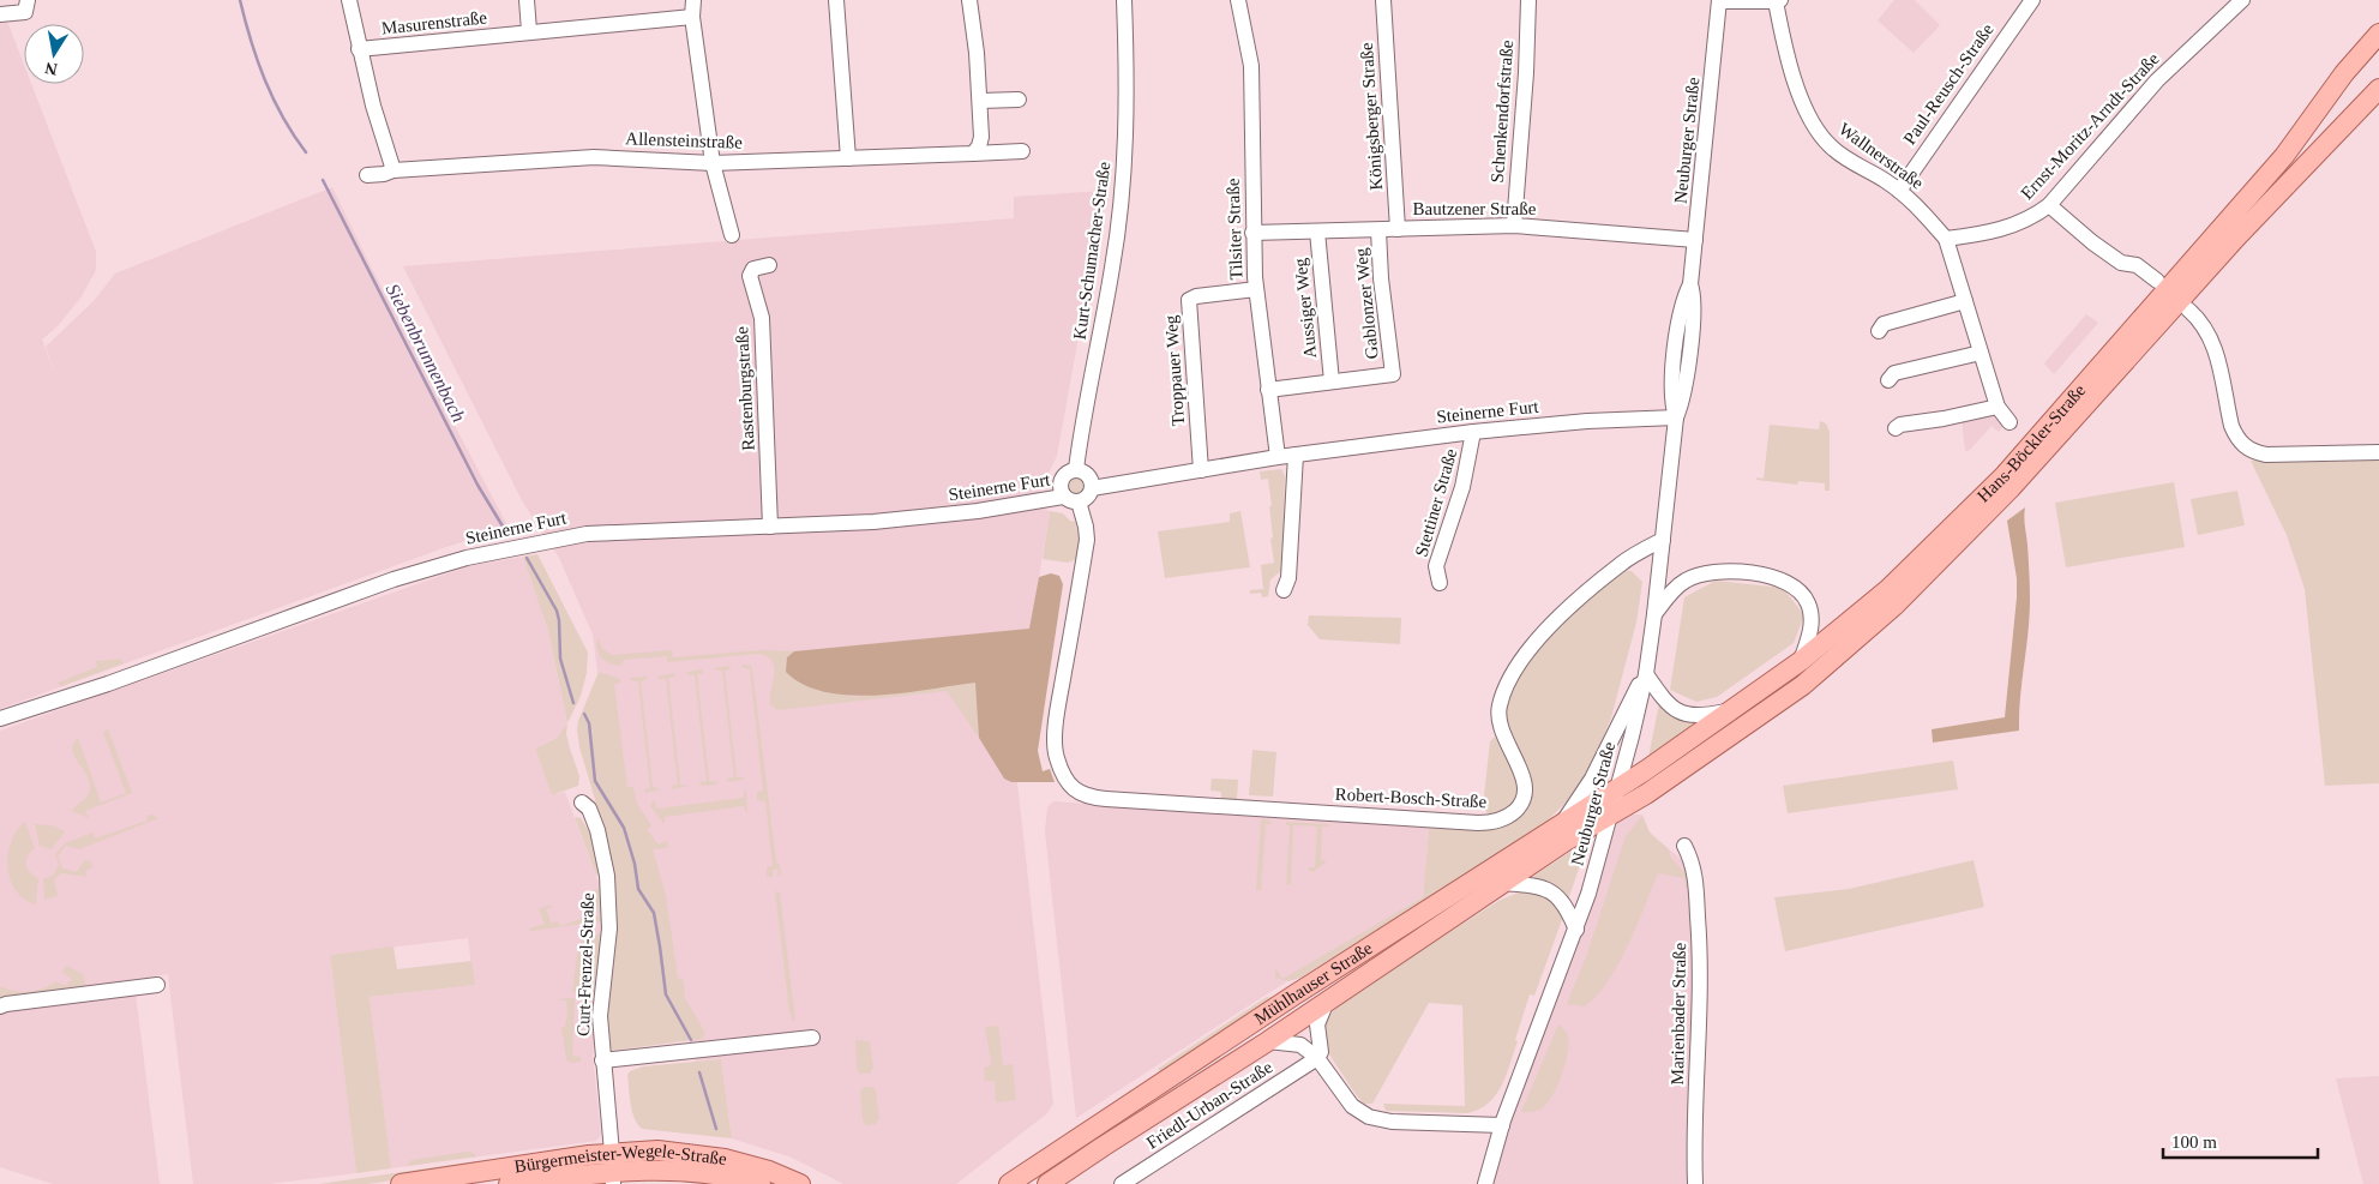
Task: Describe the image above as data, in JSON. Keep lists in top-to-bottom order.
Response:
{
  "streets": {
    "main road": ["Hans-Böckler-Straße", "Mühlhauser Straße", "Bürgermeister-Wegele-Straße"],
    "street": [
      "Masurenstraße",
      "Paul-Reusch-Straße",
      "Schenkendorfstraße",
      "Königsberger Straße",
      "Ernst-Moritz-Arndt-Straße",
      "Allensteinstraße",
      "Neuburger Straße",
      "Wallnerstraße",
      "Bautzener Straße",
      "Tilsiter Straße",
      "Kurt-Schumacher-Straße",
      "Gablonzer Weg",
      "Aussiger Weg",
      "Troppauer Weg",
      "Rastenburgstraße",
      "Steinerne Furt",
      "Stettiner Straße",
      "Robert-Bosch-Straße",
      "Curt-Frenzel-Straße",
      "Marienbader Straße",
      "Friedl-Urban-Straße"
    ]
  },
  "crossings": [
    ["Paul-Reusch-Straße", "Wallnerstraße"],
    ["Schenkendorfstraße", "Bautzener Straße"],
    ["Königsberger Straße", "Bautzener Straße"],
    ["Ernst-Moritz-Arndt-Straße", "Wallnerstraße"],
    ["Neuburger Straße", "Bautzener Straße"],
    ["Neuburger Straße", "Steinerne Furt"],
    ["Neuburger Straße", "Hans-Böckler-Straße"],
    ["Neuburger Straße", "Robert-Bosch-Straße"],
    ["Neuburger Straße", "Mühlhauser Straße"],
    ["Neuburger Straße", "Friedl-Urban-Straße"],
    ["Bautzener Straße", "Tilsiter Straße"],
    ["Bautzener Straße", "Gablonzer Weg"],
    ["Bautzener Straße", "Aussiger Weg"],
    ["Tilsiter Straße", "Troppauer Weg"],
    ["Tilsiter Straße", "Steinerne Furt"],
    ["Kurt-Schumacher-Straße", "Steinerne Furt"],
    ["Kurt-Schumacher-Straße", "Robert-Bosch-Straße"],
    ["Gablonzer Weg", "Aussiger Weg"],
    ["Troppauer Weg", "Steinerne Furt"],
    ["Rastenburgstraße", "Steinerne Furt"],
    ["Steinerne Furt", "Stettiner Straße"],
    ["Steinerne Furt", "Robert-Bosch-Straße"],
    ["Hans-Böckler-Straße", "Mühlhauser Straße"],
    ["Curt-Frenzel-Straße", "Bürgermeister-Wegele-Straße"],
    ["Mühlhauser Straße", "Friedl-Urban-Straße"]
  ],
  "water": ["Siebenbrunnenbach"],
  "scale_bar": "100 m",
  "north": "bottom"
}
